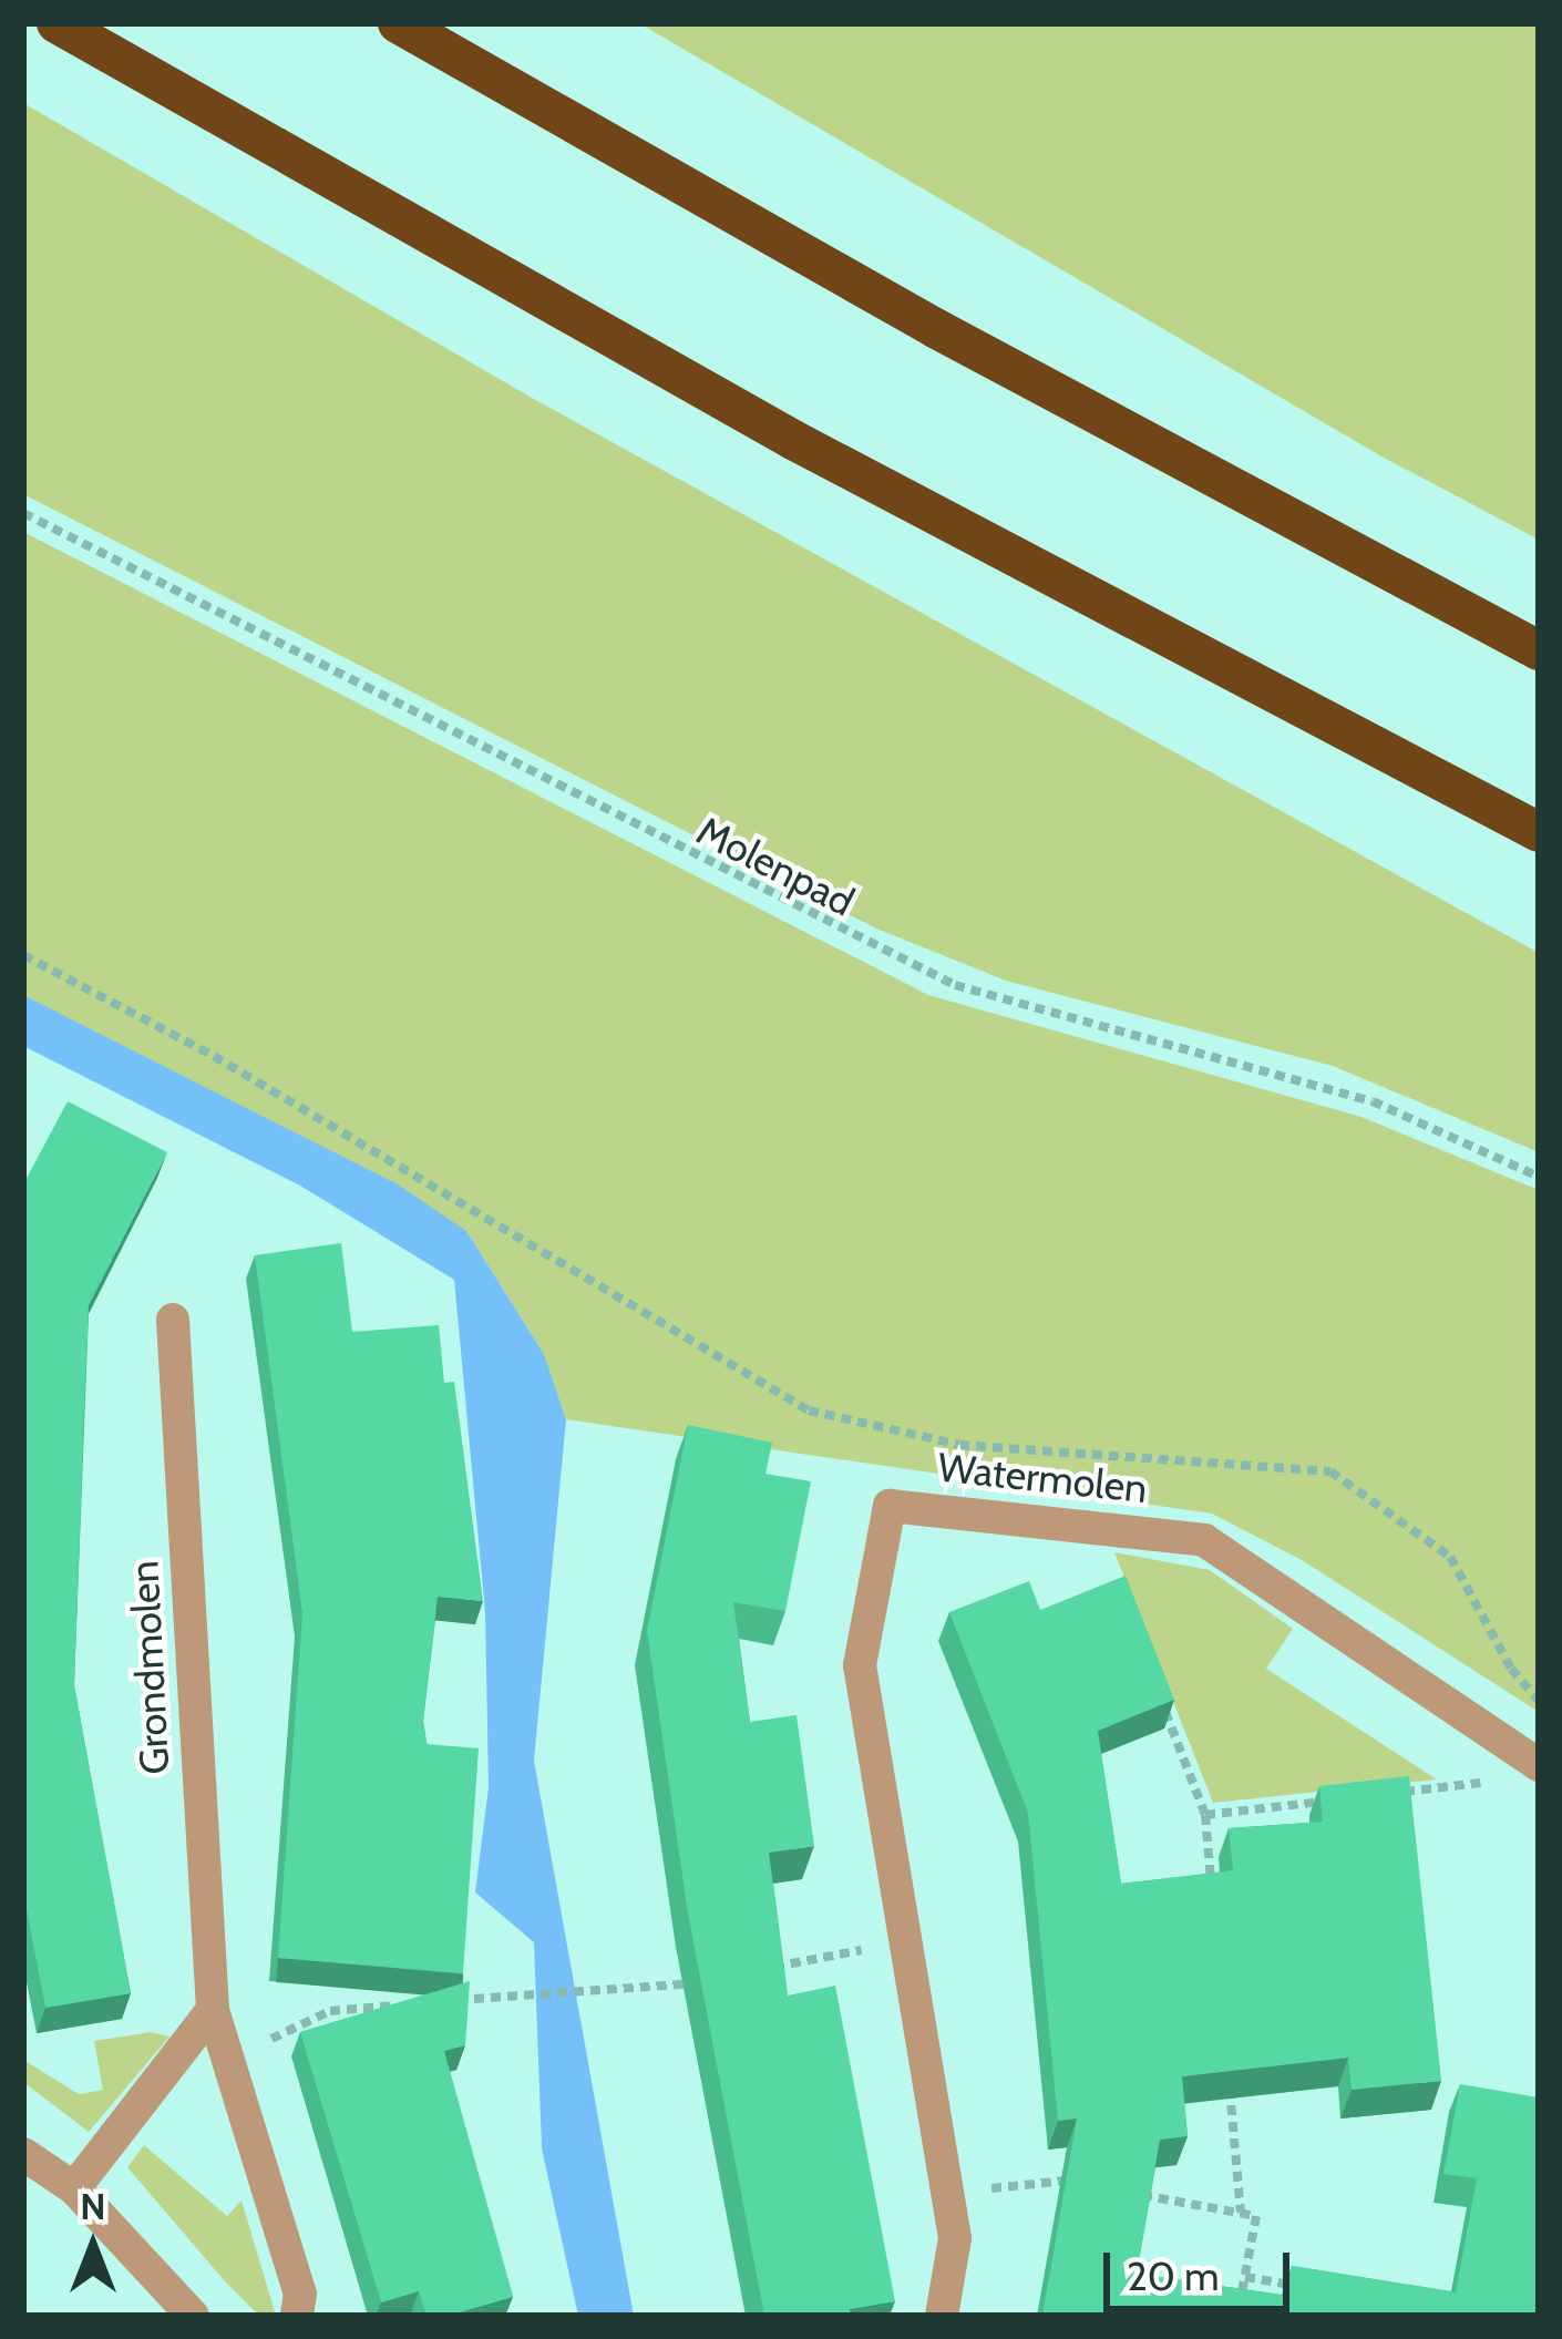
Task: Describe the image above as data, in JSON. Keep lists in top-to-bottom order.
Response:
{
  "streets": {
    "street": ["Watermolen", "Grondmolen"],
    "path": ["Molenpad"]
  },
  "scale_bar": "20 m",
  "north": "top"
}
